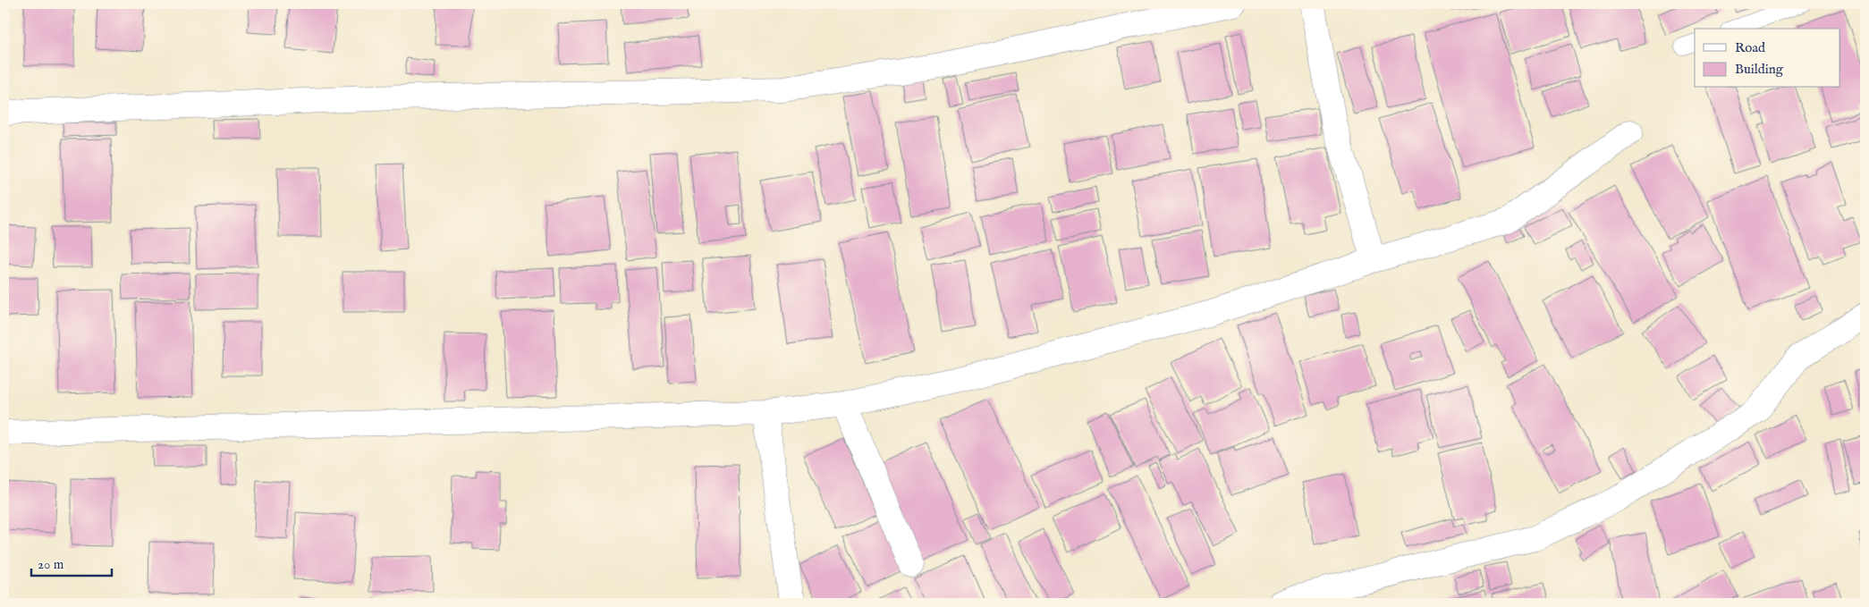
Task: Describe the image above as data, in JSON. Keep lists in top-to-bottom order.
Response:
{
  "legend": ["Road", "Building"],
  "scale_bar": "20 m"
}
